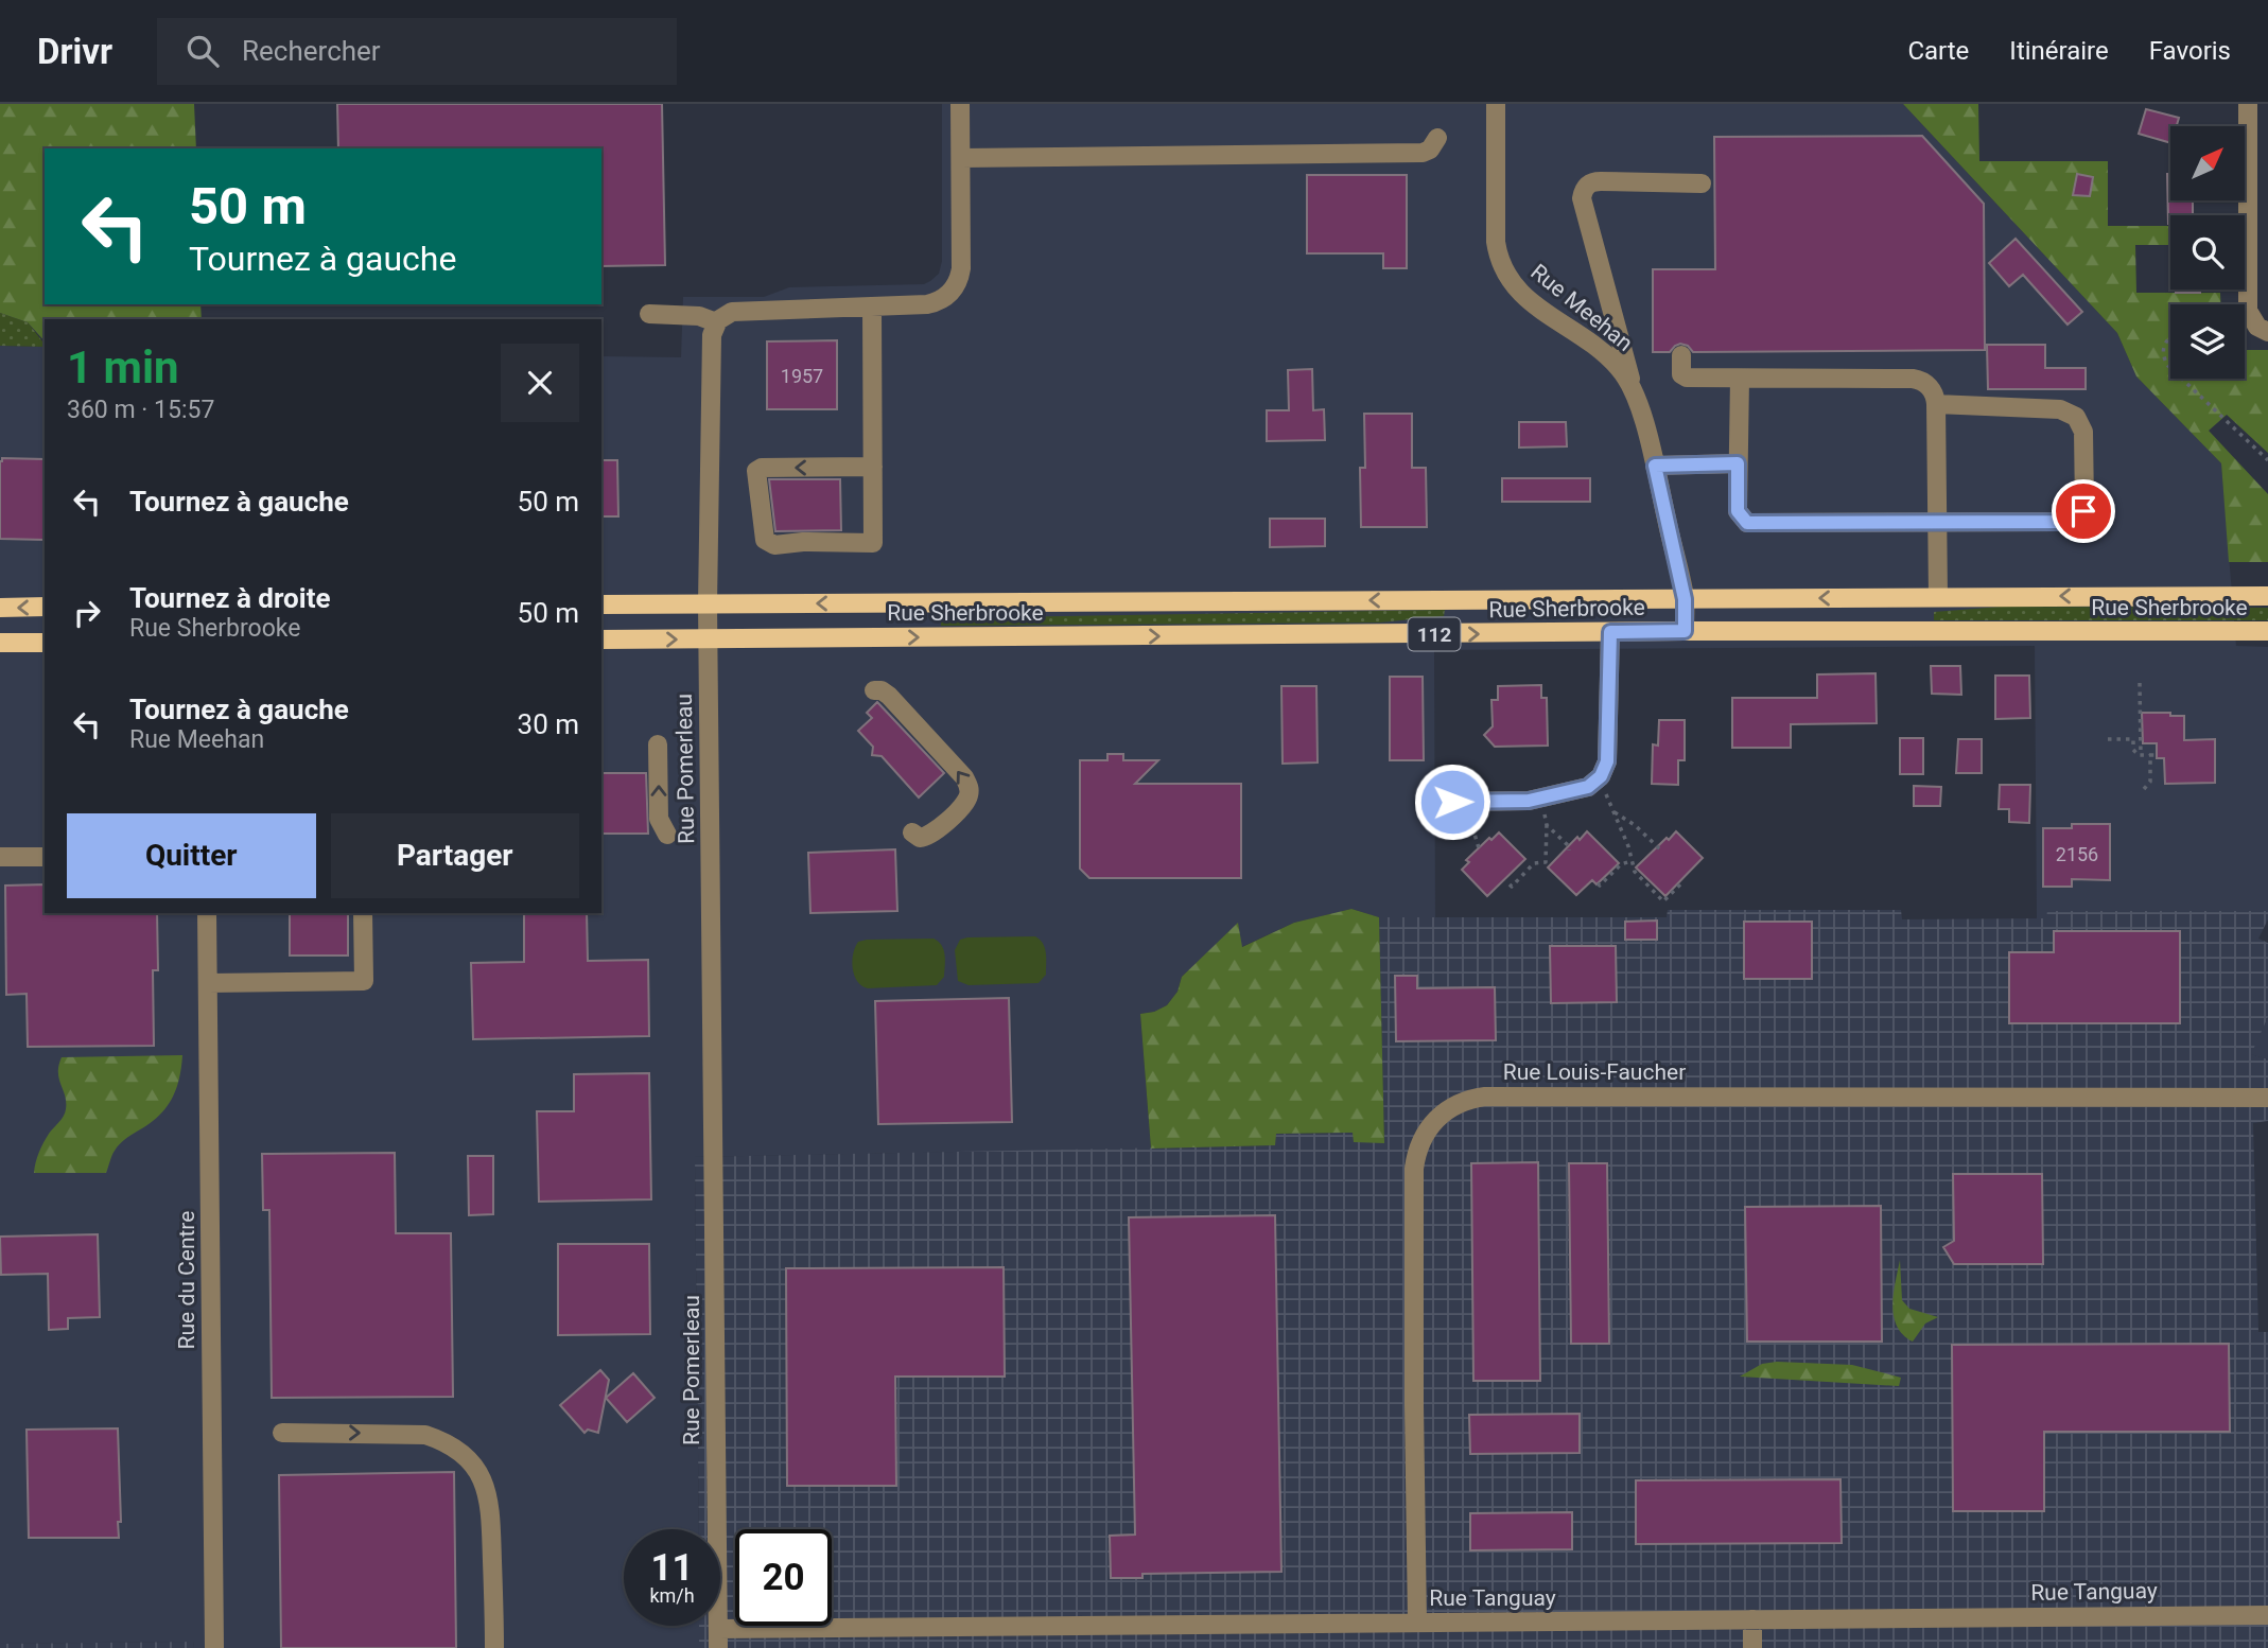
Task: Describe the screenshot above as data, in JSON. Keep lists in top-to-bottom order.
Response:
{
  "streets": {
    "main road": ["Rue Sherbrooke", "112"],
    "street": [
      "Rue Meehan",
      "Rue Pomerleau",
      "Rue Louis-Faucher",
      "Rue du Centre",
      "Rue Tanguay"
    ]
  },
  "crossings": [
    ["Rue Meehan", "Rue Sherbrooke"],
    ["Rue Sherbrooke", "Rue Pomerleau"],
    ["Rue Pomerleau", "Rue Tanguay"],
    ["Rue Louis-Faucher", "Rue Tanguay"]
  ],
  "house_numbers": ["1957", "2156"],
  "north": "top right",
  "page": {
    "header": "Drivr",
    "search": "Rechercher",
    "nav": ["Carte", "Itinéraire", "Favoris"],
    "turn": ["50 m", "Tournez à gauche"],
    "heading": ["1 min", "360 m · 15:57"],
    "list": [
      {
        "name": "Tournez à gauche",
        "value": "50 m"
      },
      {
        "name": "Tournez à droite",
        "note": "Rue Sherbrooke",
        "value": "50 m"
      },
      {
        "name": "Tournez à gauche",
        "note": "Rue Meehan",
        "value": "30 m"
      }
    ],
    "buttons": ["Quitter", "Partager"],
    "speed": "11 km/h",
    "limit": "20"
  }
}
